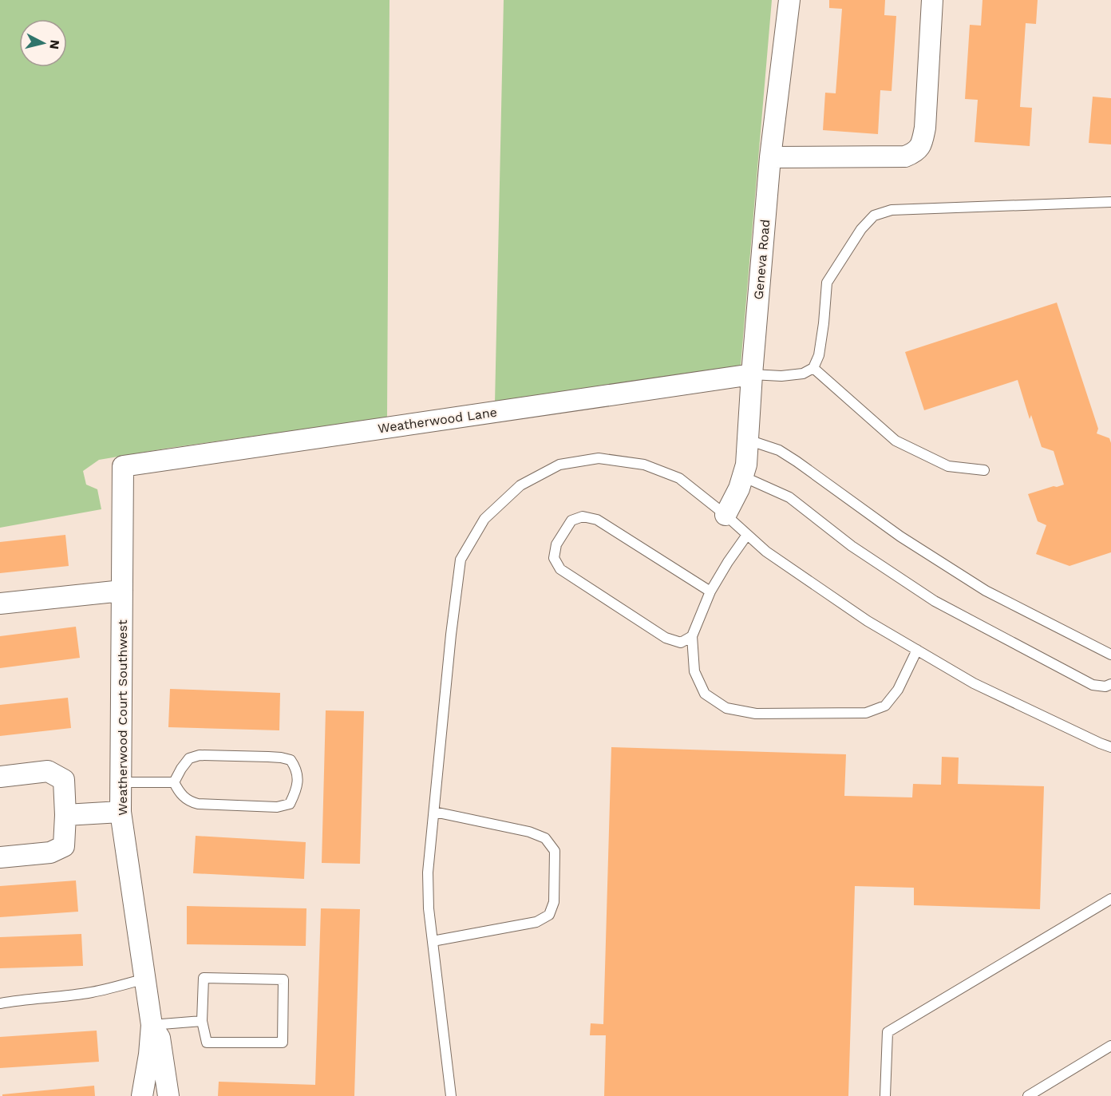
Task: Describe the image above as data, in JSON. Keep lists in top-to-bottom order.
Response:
{
  "streets": {
    "street": ["Geneva Road", "Weatherwood Lane", "Weatherwood Court Southwest"]
  },
  "crossings": [
    ["Geneva Road", "Weatherwood Lane"],
    ["Weatherwood Lane", "Weatherwood Court Southwest"]
  ],
  "north": "right"
}
